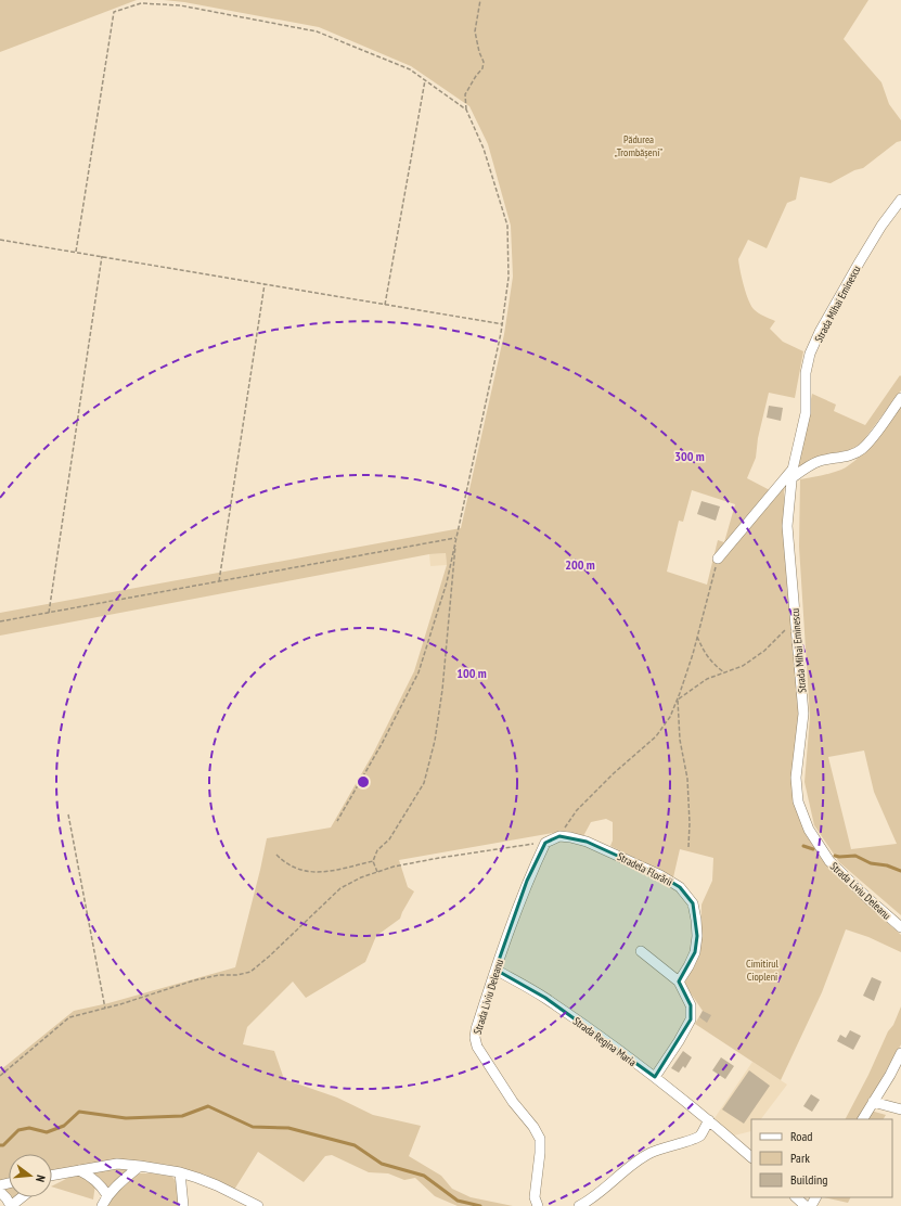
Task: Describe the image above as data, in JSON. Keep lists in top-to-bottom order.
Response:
{
  "streets": {
    "street": [
      "Strada Mihai Eminescu",
      "Stradela Florării",
      "Strada Liviu Deleanu",
      "Strada Regina Maria"
    ]
  },
  "crossings": [
    ["Strada Mihai Eminescu", "Strada Liviu Deleanu"],
    ["Strada Liviu Deleanu", "Strada Regina Maria"]
  ],
  "parks": ["Pădurea „Trombășeni”", "Cimitirul Ciopleni"],
  "legend": ["Road", "Park", "Building"],
  "north": "right",
  "rings": ["300 m", "200 m", "100 m"]
}
